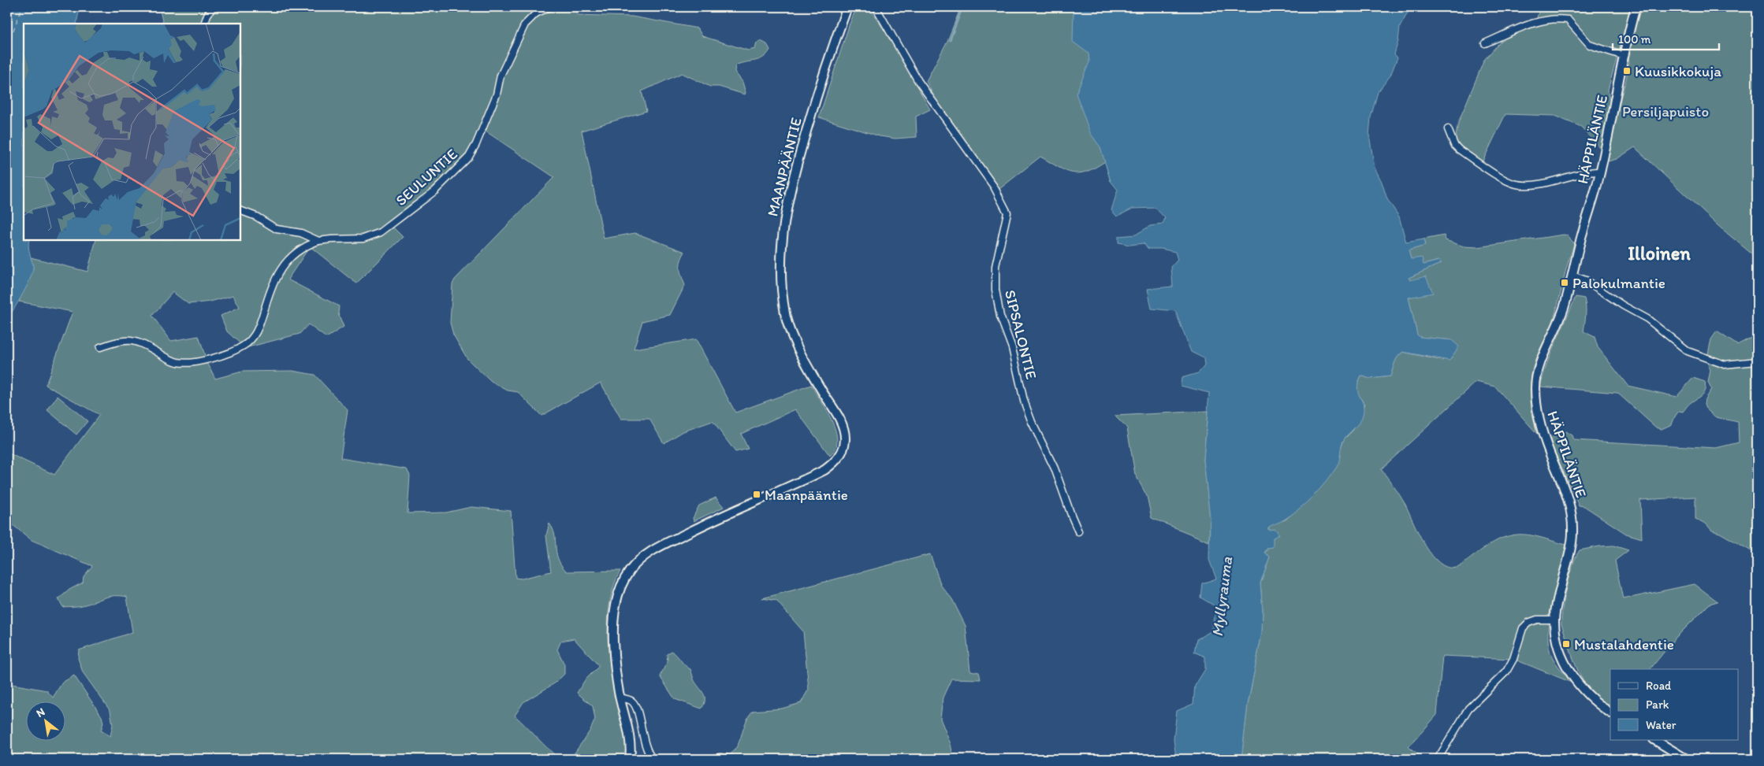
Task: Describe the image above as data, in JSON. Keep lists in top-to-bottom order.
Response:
{
  "streets": {
    "street": [
      "HÄPPILÄNTIE",
      "MAANPÄÄNTIE",
      "SEULUNTIE",
      "SIPSALONTIE"
    ]
  },
  "districts": ["Illoinen"],
  "water": ["Myllyrauma"],
  "parks": ["Persiljapuisto"],
  "places": {
    "transit": [
      "Kuusikkokuja",
      "Palokulmantie",
      "Maanpääntie",
      "Mustalahdentie"
    ]
  },
  "legend": ["Road", "Park", "Water"],
  "scale_bar": "100 m",
  "north": "top left"
}
